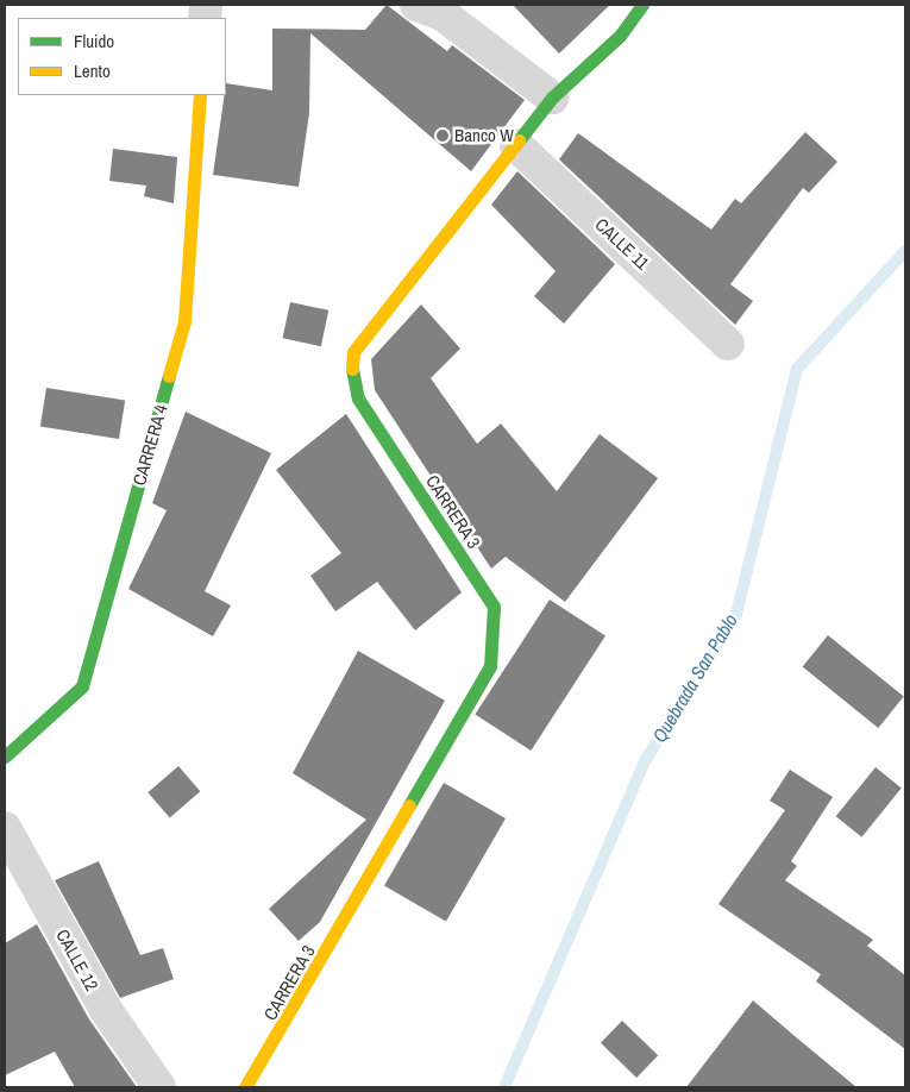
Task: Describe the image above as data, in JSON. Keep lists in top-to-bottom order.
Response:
{
  "streets": {
    "street": [
      "CALLE 11",
      "CARRERA 4",
      "CARRERA 3",
      "CALLE 12"
    ]
  },
  "crossings": [
    ["CALLE 11", "CARRERA 3"]
  ],
  "water": ["Quebrada San Pablo"],
  "places": ["Banco W"],
  "legend": ["Fluido", "Lento"]
}
